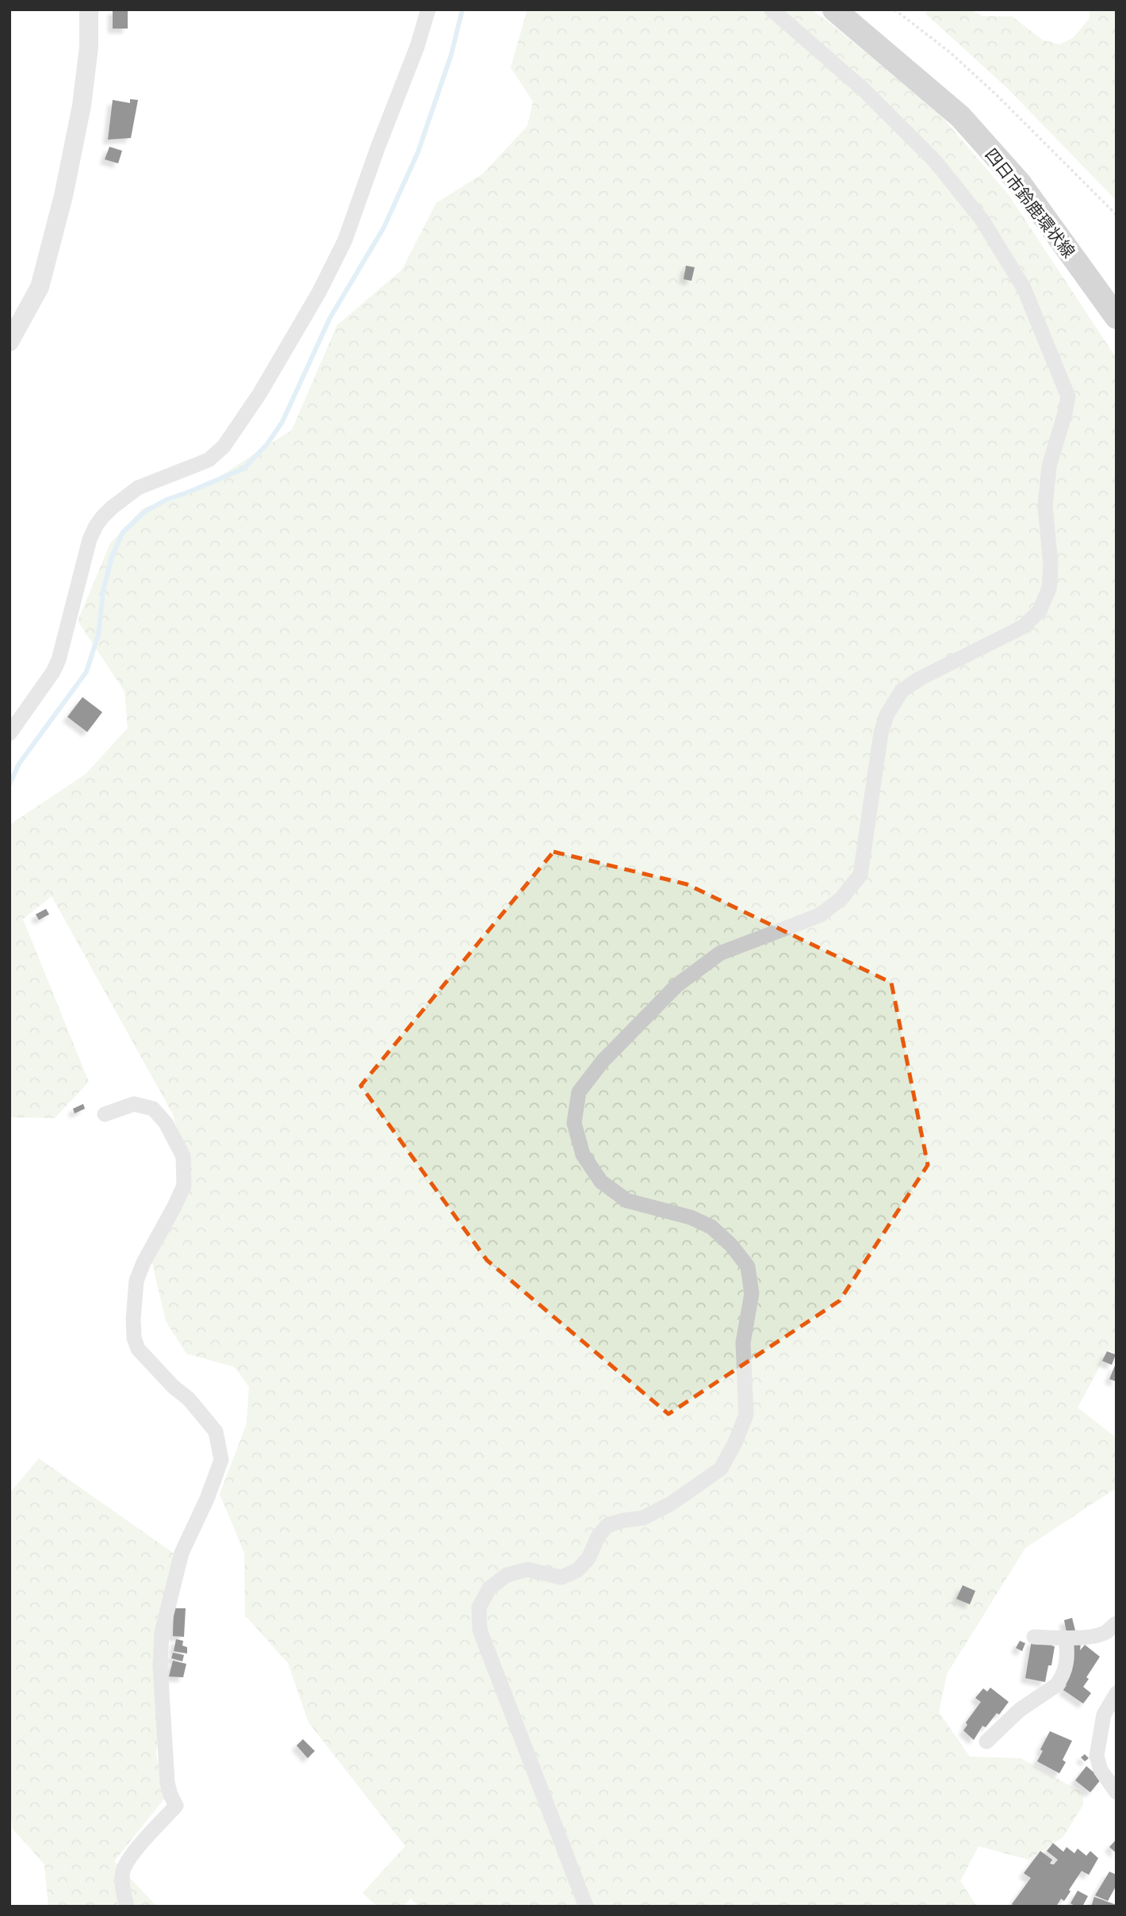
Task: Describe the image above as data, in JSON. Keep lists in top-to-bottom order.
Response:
{
  "streets": {
    "main road": ["四日市鈴鹿環状線"]
  }
}
